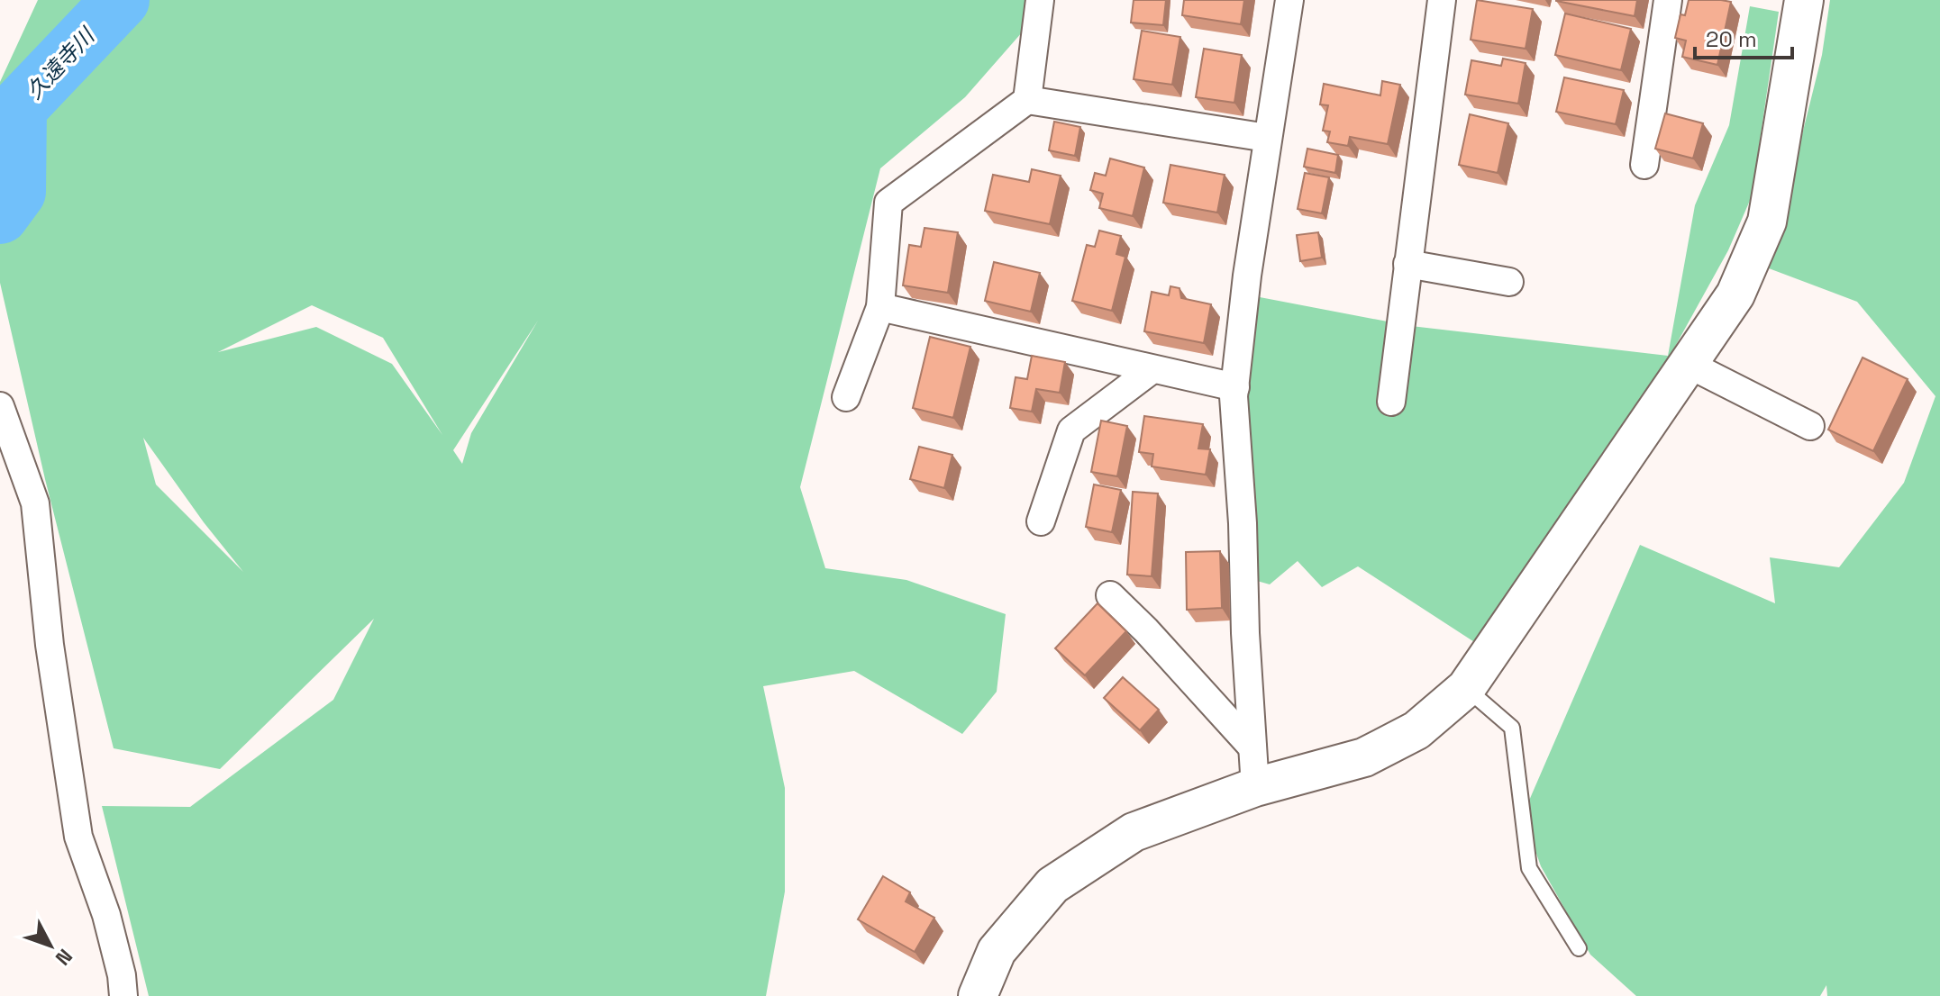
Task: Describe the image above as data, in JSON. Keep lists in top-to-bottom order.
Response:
{
  "water": ["久遠寺川"],
  "scale_bar": "20 m",
  "north": "bottom right"
}
